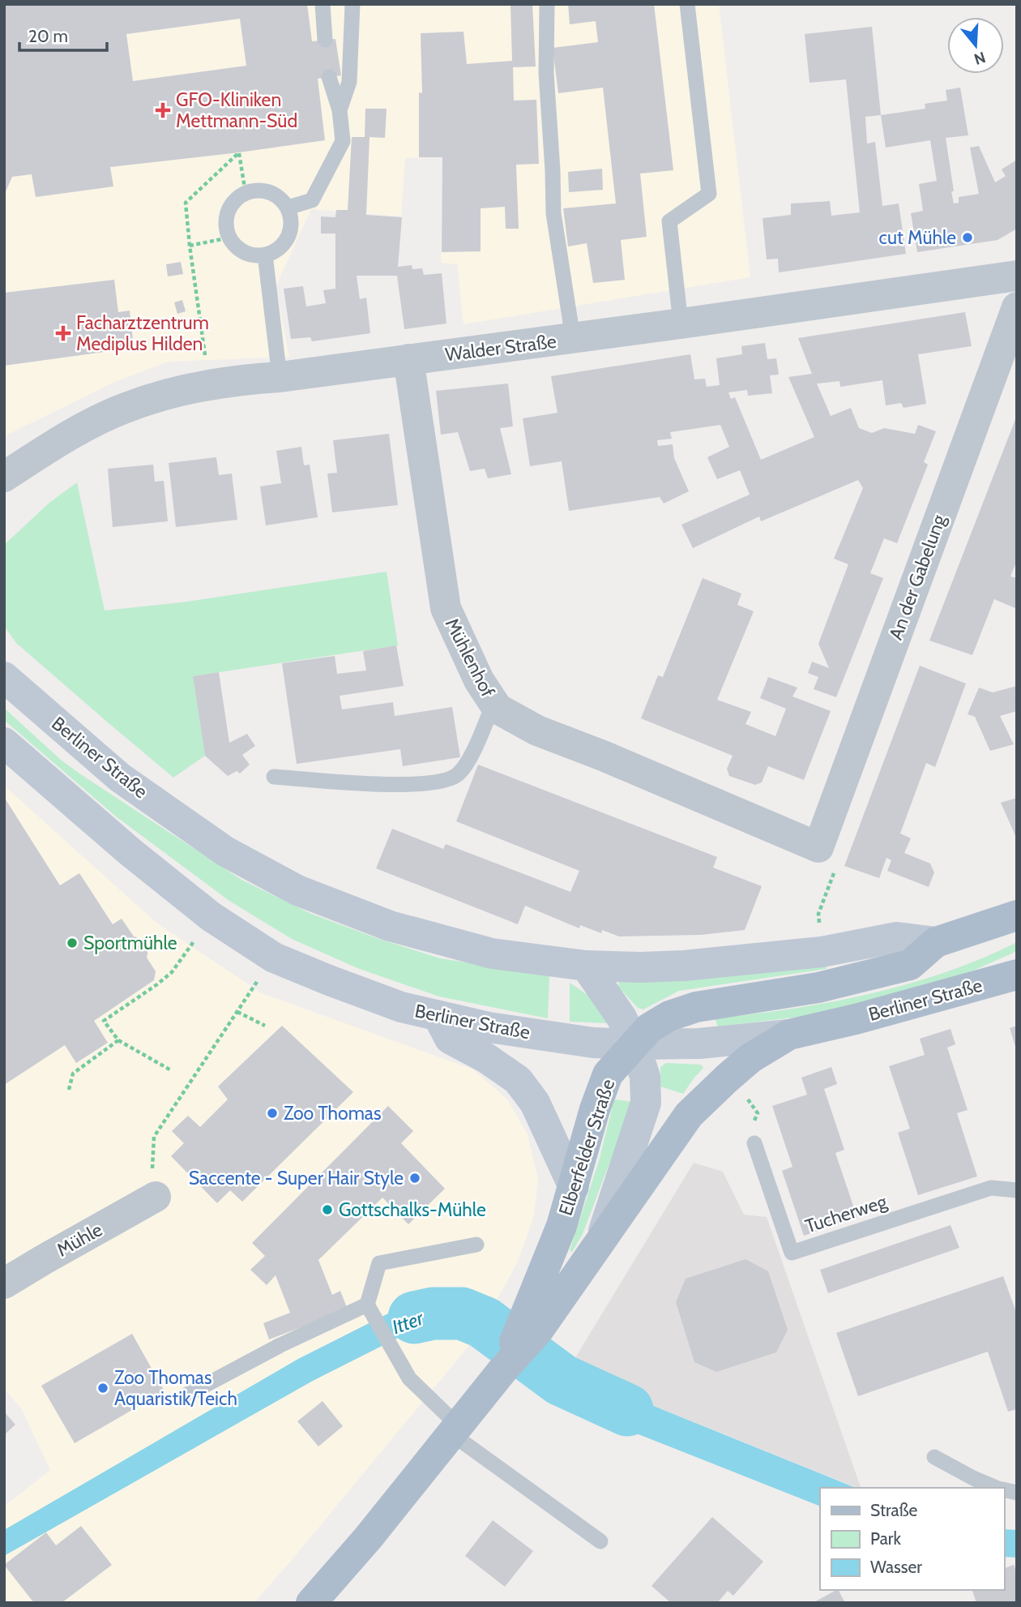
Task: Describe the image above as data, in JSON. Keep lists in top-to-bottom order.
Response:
{
  "streets": {
    "main road": ["Berliner Straße", "Elberfelder Straße"],
    "street": [
      "Walder Straße",
      "An der Gabelung",
      "Mühlenhof",
      "Mühle"
    ],
    "lane": ["Tucherweg"]
  },
  "crossings": [
    ["Walder Straße", "Mühlenhof"],
    ["An der Gabelung", "Mühlenhof"],
    ["Berliner Straße", "Elberfelder Straße"]
  ],
  "water": ["Itter"],
  "places": {
    "health": ["GFO-Kliniken Mettmann-Süd", "Facharztzentrum Mediplus Hilden"],
    "other": [
      "cut Mühle",
      "Sportmühle",
      "Zoo Thomas",
      "Saccente - Super Hair Style",
      "Gottschalks-Mühle",
      "Zoo Thomas Aquaristik/Teich"
    ]
  },
  "legend": ["Straße", "Park", "Wasser"],
  "scale_bar": "20 m",
  "north": "bottom"
}
